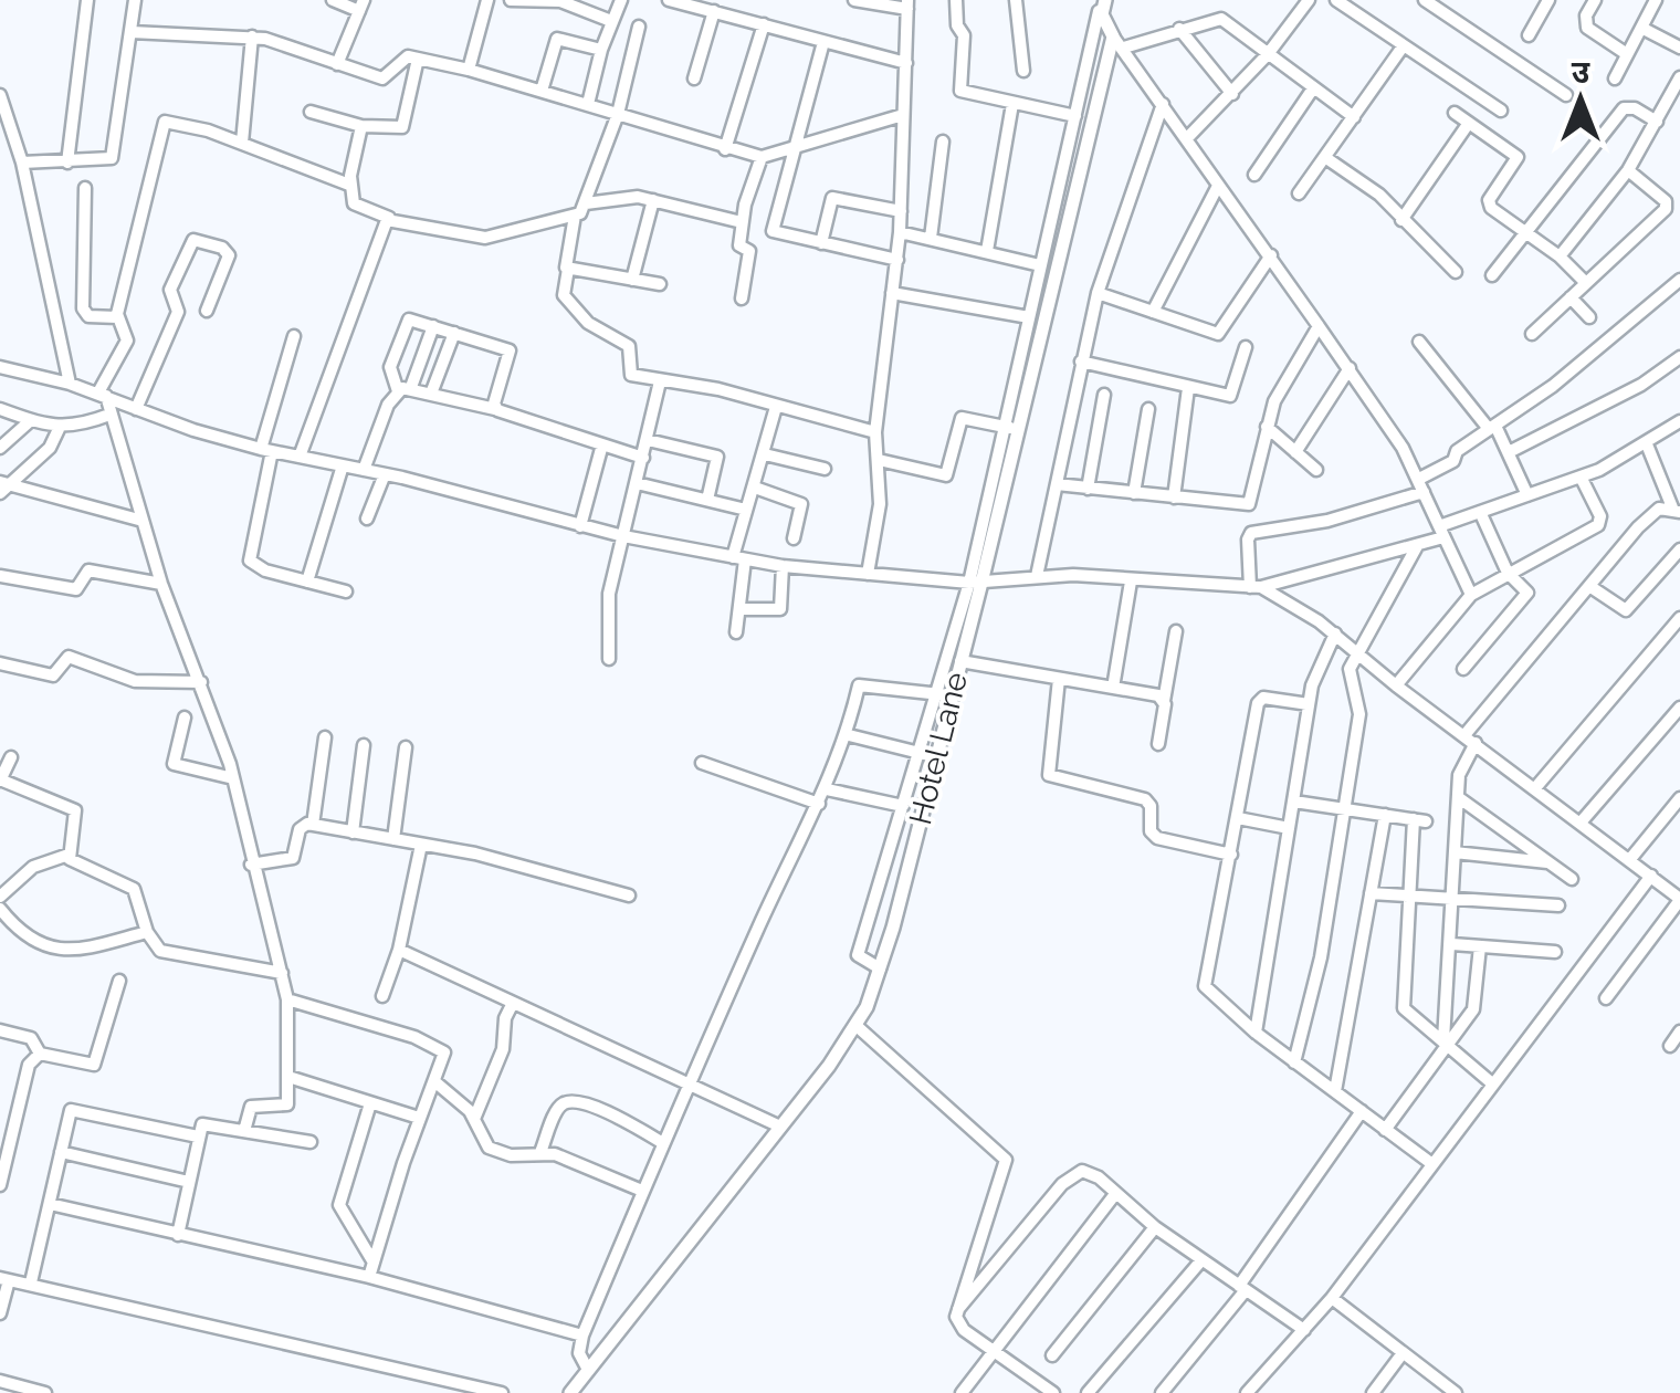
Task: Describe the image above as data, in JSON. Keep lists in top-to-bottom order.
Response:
{
  "streets": {
    "street": ["Hotel Lane"]
  },
  "north": "top"
}
